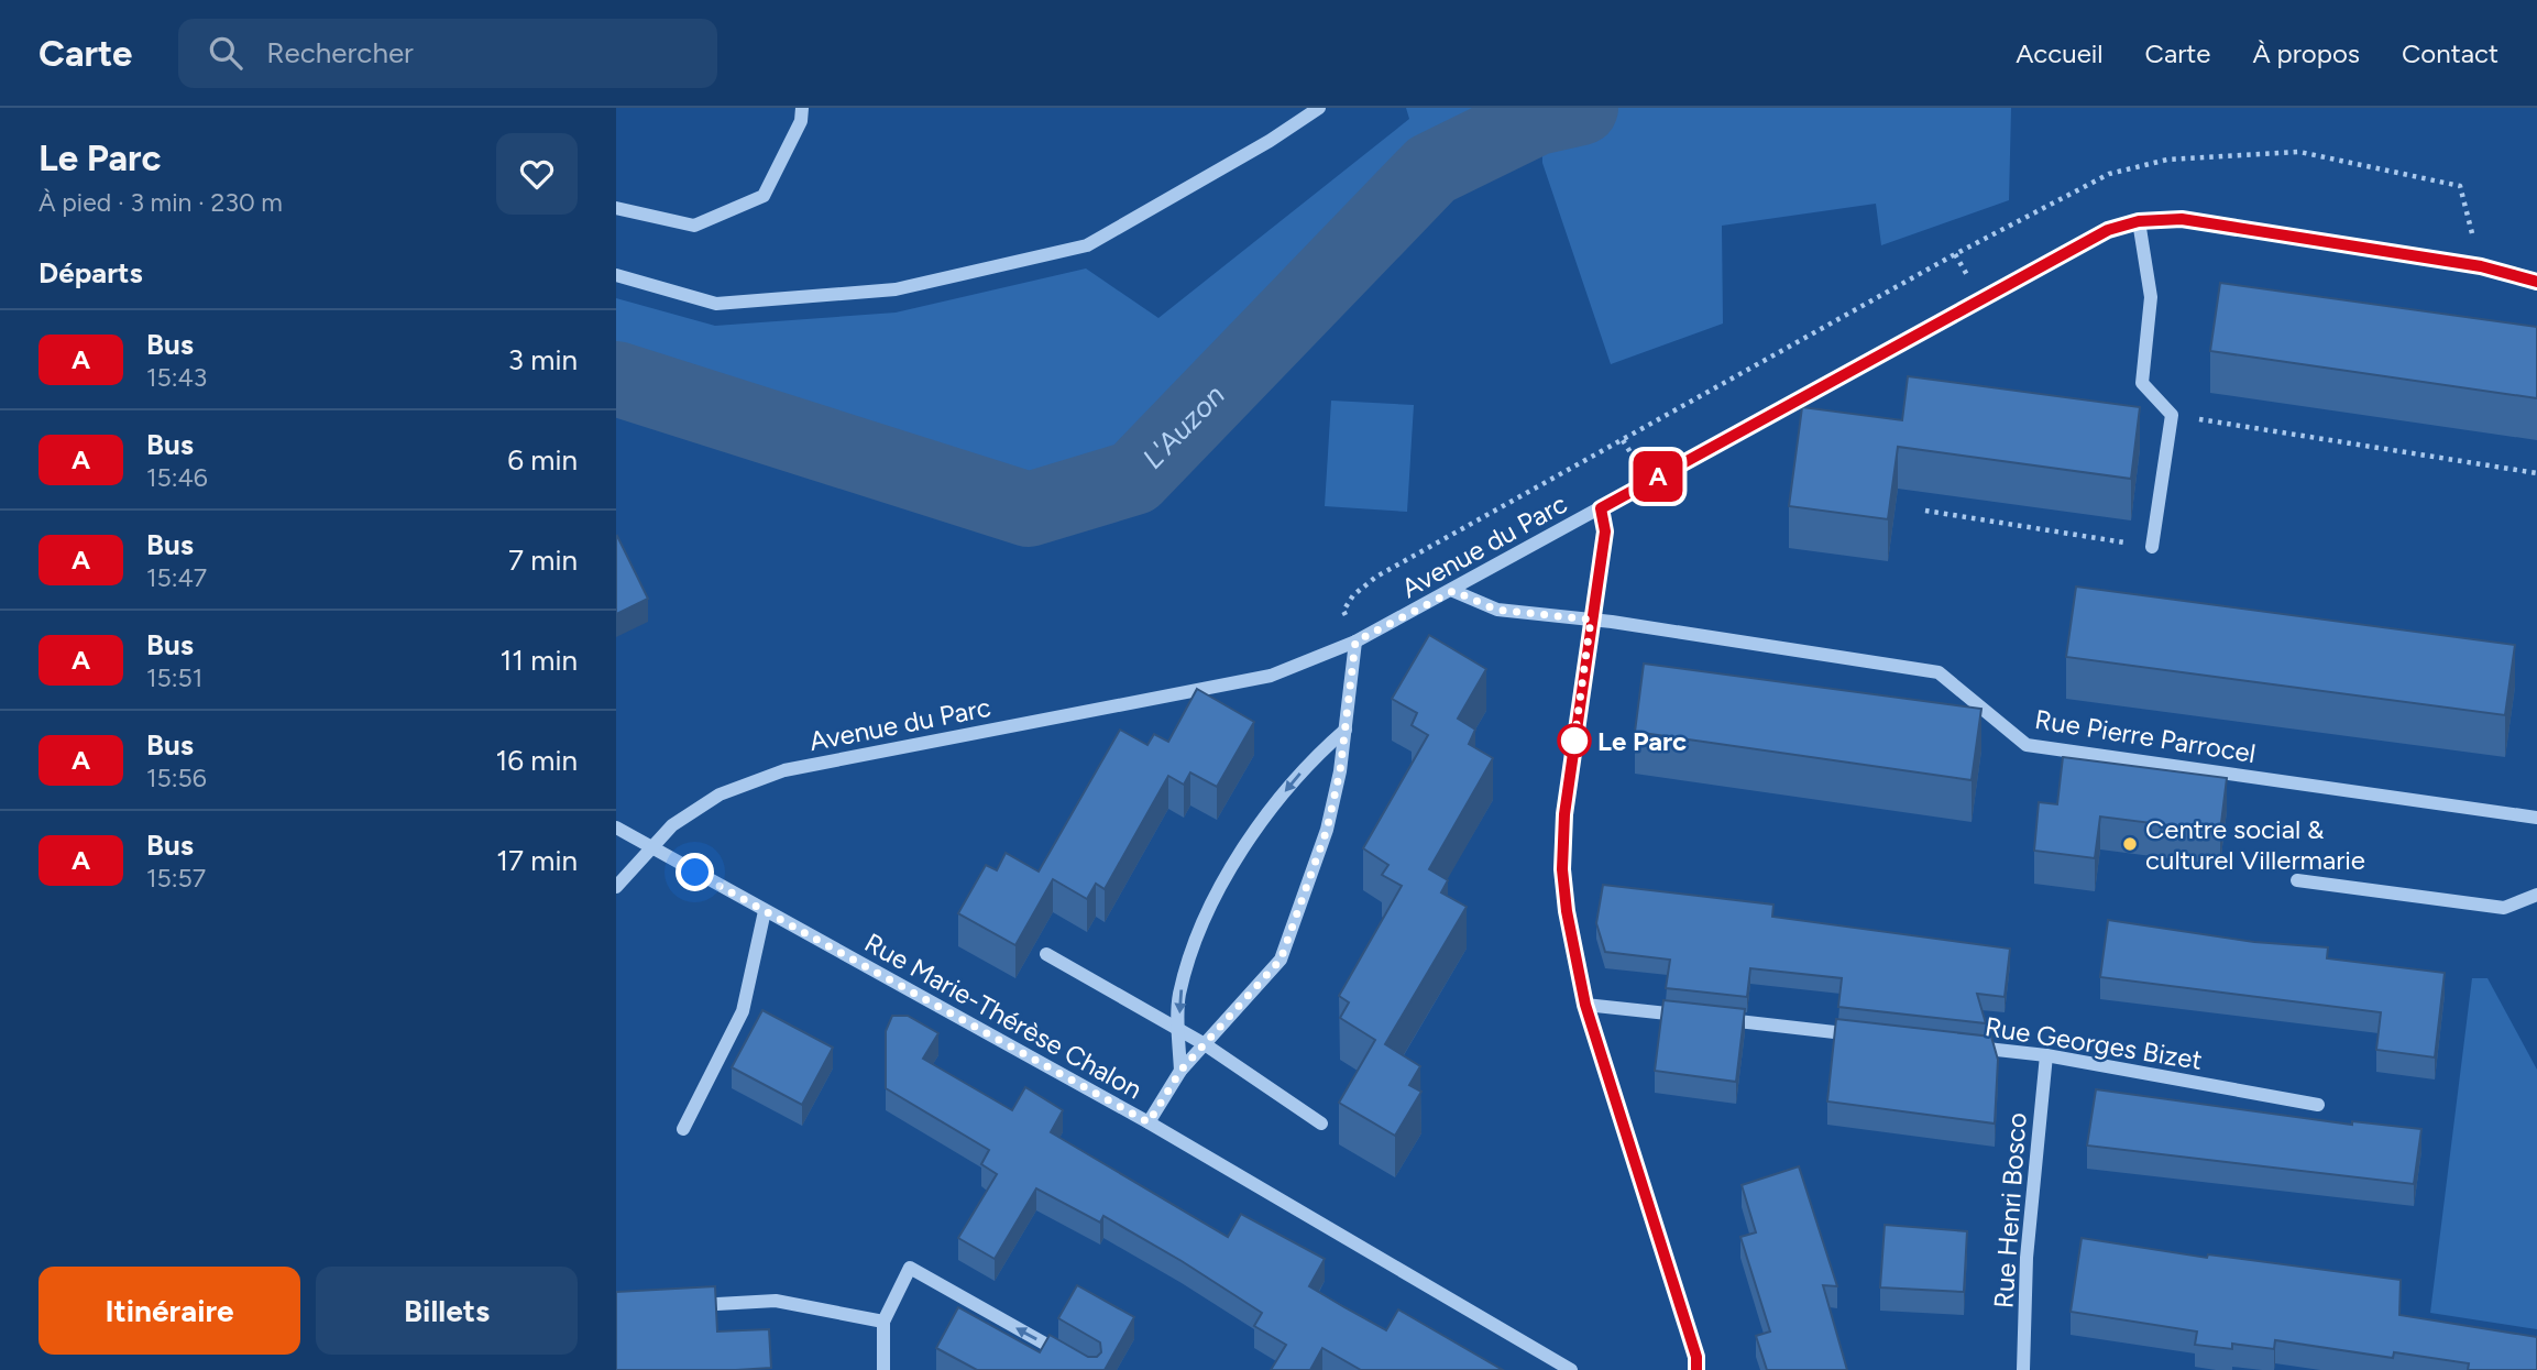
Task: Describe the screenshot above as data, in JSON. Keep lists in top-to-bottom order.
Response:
{
  "streets": {
    "street": [
      "Avenue du Parc",
      "Rue Pierre Parrocel",
      "Rue Marie-Thérèse Chalon",
      "Rue Georges Bizet",
      "Rue Henri Bosco"
    ]
  },
  "crossings": [
    ["Avenue du Parc", "Rue Pierre Parrocel"],
    ["Avenue du Parc", "Rue Marie-Thérèse Chalon"],
    ["Rue Georges Bizet", "Rue Henri Bosco"]
  ],
  "water": ["L'Auzon"],
  "places": ["Le Parc", "Centre social & culturel Villermarie"],
  "lines": ["bus line A"],
  "page": {
    "header": "Carte",
    "search": "Rechercher",
    "nav": [
      "Accueil",
      "Carte",
      "À propos",
      "Contact"
    ],
    "heading": [
      ["Le Parc", "À pied · 3 min · 230 m"],
      "Départs"
    ],
    "on_map": "A",
    "list": [
      {
        "mark": "A",
        "name": "Bus",
        "note": "15:43",
        "value": "3 min"
      },
      {
        "mark": "A",
        "name": "Bus",
        "note": "15:46",
        "value": "6 min"
      },
      {
        "mark": "A",
        "name": "Bus",
        "note": "15:47",
        "value": "7 min"
      },
      {
        "mark": "A",
        "name": "Bus",
        "note": "15:51",
        "value": "11 min"
      },
      {
        "mark": "A",
        "name": "Bus",
        "note": "15:56",
        "value": "16 min"
      },
      {
        "mark": "A",
        "name": "Bus",
        "note": "15:57",
        "value": "17 min"
      }
    ],
    "buttons": ["Itinéraire", "Billets"]
  }
}
